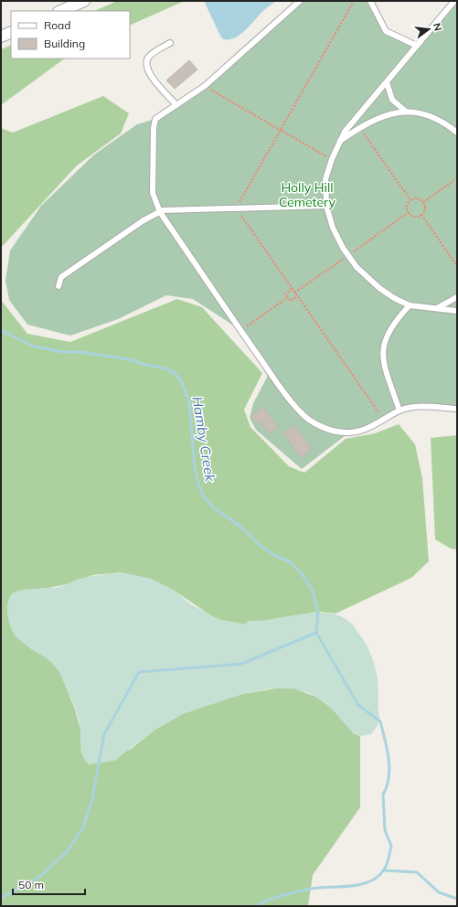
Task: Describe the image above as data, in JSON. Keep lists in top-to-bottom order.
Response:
{
  "water": ["Hamby Creek"],
  "parks": ["Holly Hill Cemetery"],
  "legend": ["Road", "Building"],
  "scale_bar": "50 m",
  "north": "right"
}
